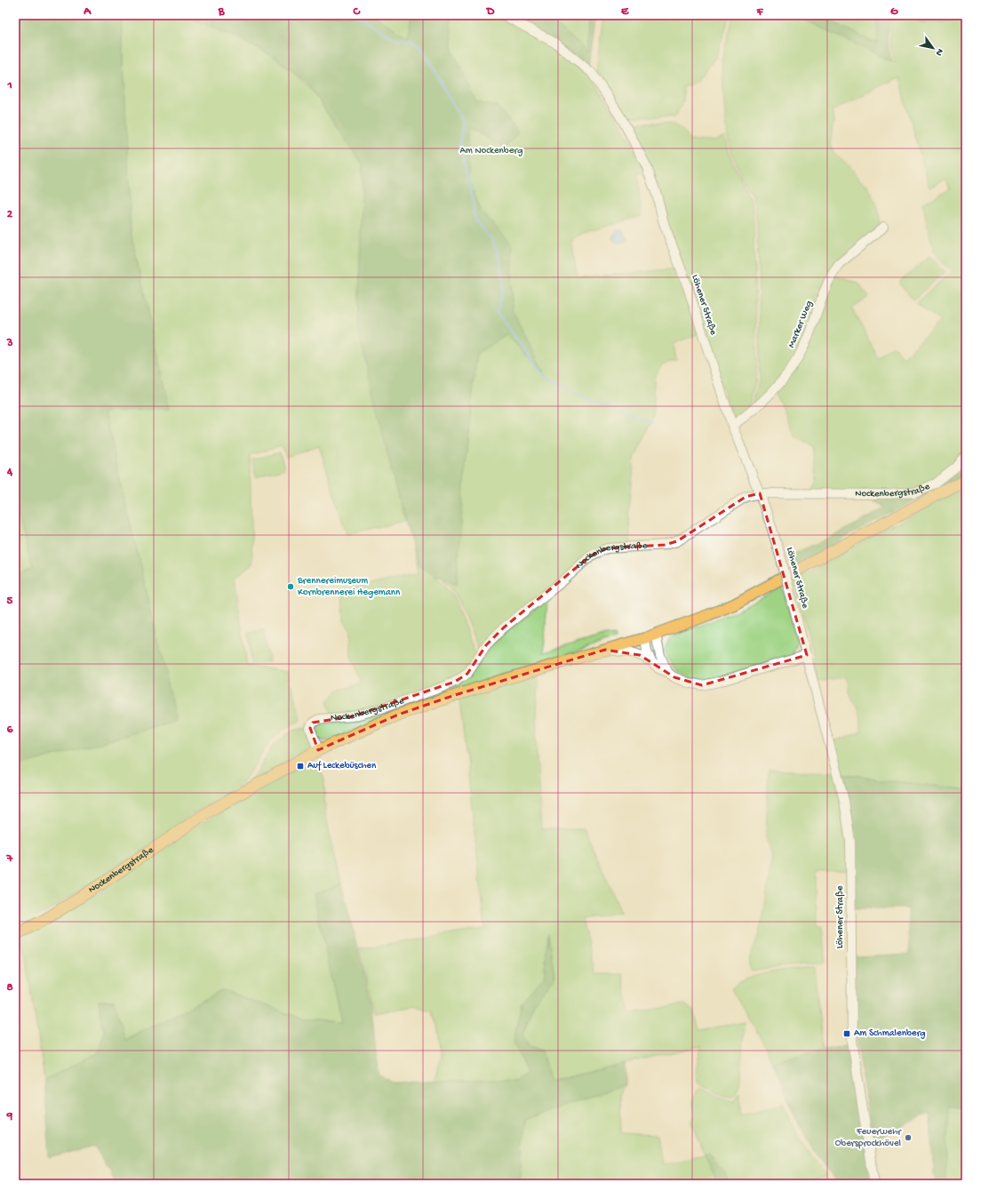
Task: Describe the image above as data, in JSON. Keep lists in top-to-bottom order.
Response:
{
  "streets": {
    "main road": ["Nockenbergstraße"],
    "street": ["Löhener Straße", "Marker Weg"]
  },
  "crossings": [
    ["Löhener Straße", "Marker Weg"],
    ["Löhener Straße", "Nockenbergstraße"]
  ],
  "parks": ["Am Nockenberg"],
  "places": {
    "other": ["Brennereimuseum Kornbrennerei Hegemann", "Feuerwehr Obersprockhövel"],
    "transit": ["Auf Leckebüschen", "Am Schmalenberg"]
  },
  "north": "bottom right",
  "grid": {
    "columns": [
      "A",
      "B",
      "C",
      "D",
      "E",
      "F",
      "G"
    ],
    "rows": [
      "1",
      "2",
      "3",
      "4",
      "5",
      "6",
      "7",
      "8",
      "9"
    ]
  }
}
